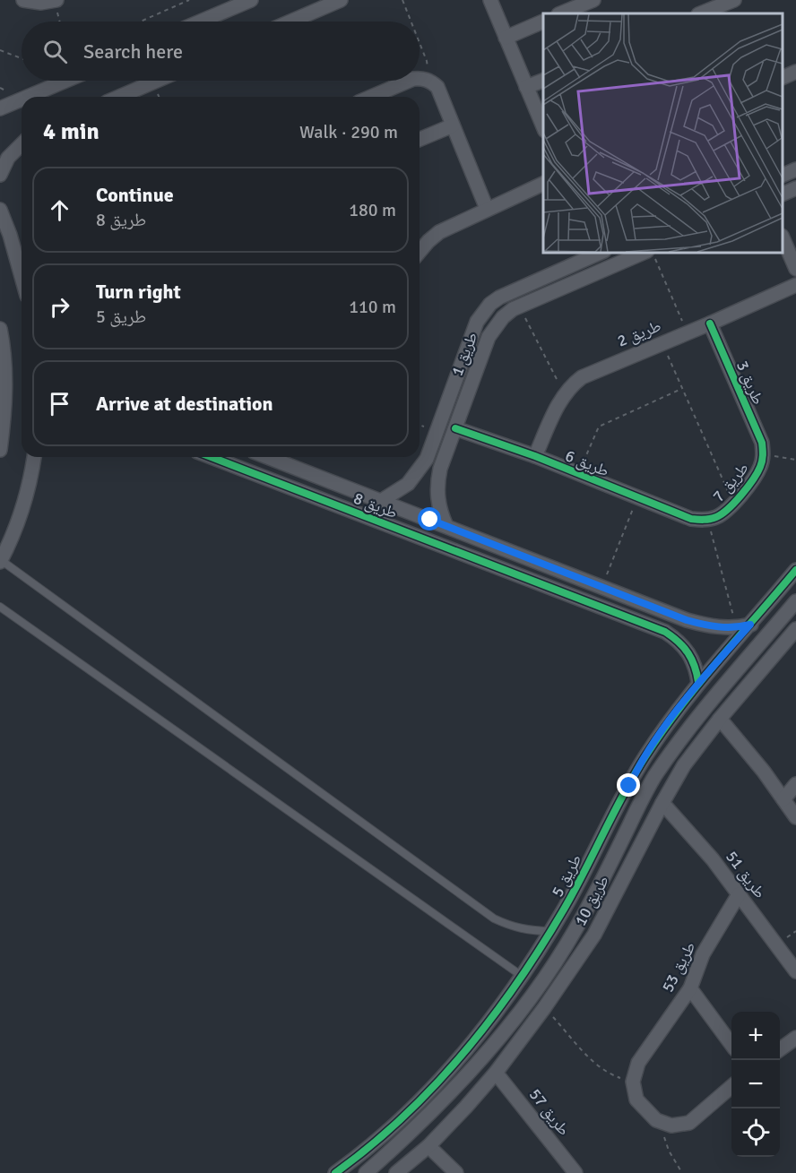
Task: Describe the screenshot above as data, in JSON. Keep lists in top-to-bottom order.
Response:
{
  "streets": {
    "street": [
      "طريق 2",
      "طريق 1",
      "طريق 3",
      "طريق 6",
      "طريق 7",
      "طريق 8",
      "طريق 51",
      "طريق 5",
      "طريق 10",
      "طريق 53",
      "طريق 57"
    ]
  },
  "crossings": [
    ["طريق 2", "طريق 3"],
    ["طريق 2", "طريق 6"],
    ["طريق 1", "طريق 6"],
    ["طريق 1", "طريق 8"],
    ["طريق 3", "طريق 7"],
    ["طريق 6", "طريق 7"],
    ["طريق 8", "طريق 5"],
    ["طريق 51", "طريق 10"],
    ["طريق 51", "طريق 53"],
    ["طريق 10", "طريق 57"]
  ],
  "page": {
    "search": "Search here",
    "heading": ["4 min", "Walk · 290 m"],
    "list": [
      ["Continue", "طريق 8", "180 m"],
      ["Turn right", "طريق 5", "110 m"],
      "Arrive at destination"
    ],
    "map_buttons": ["+", "−"]
  }
}
